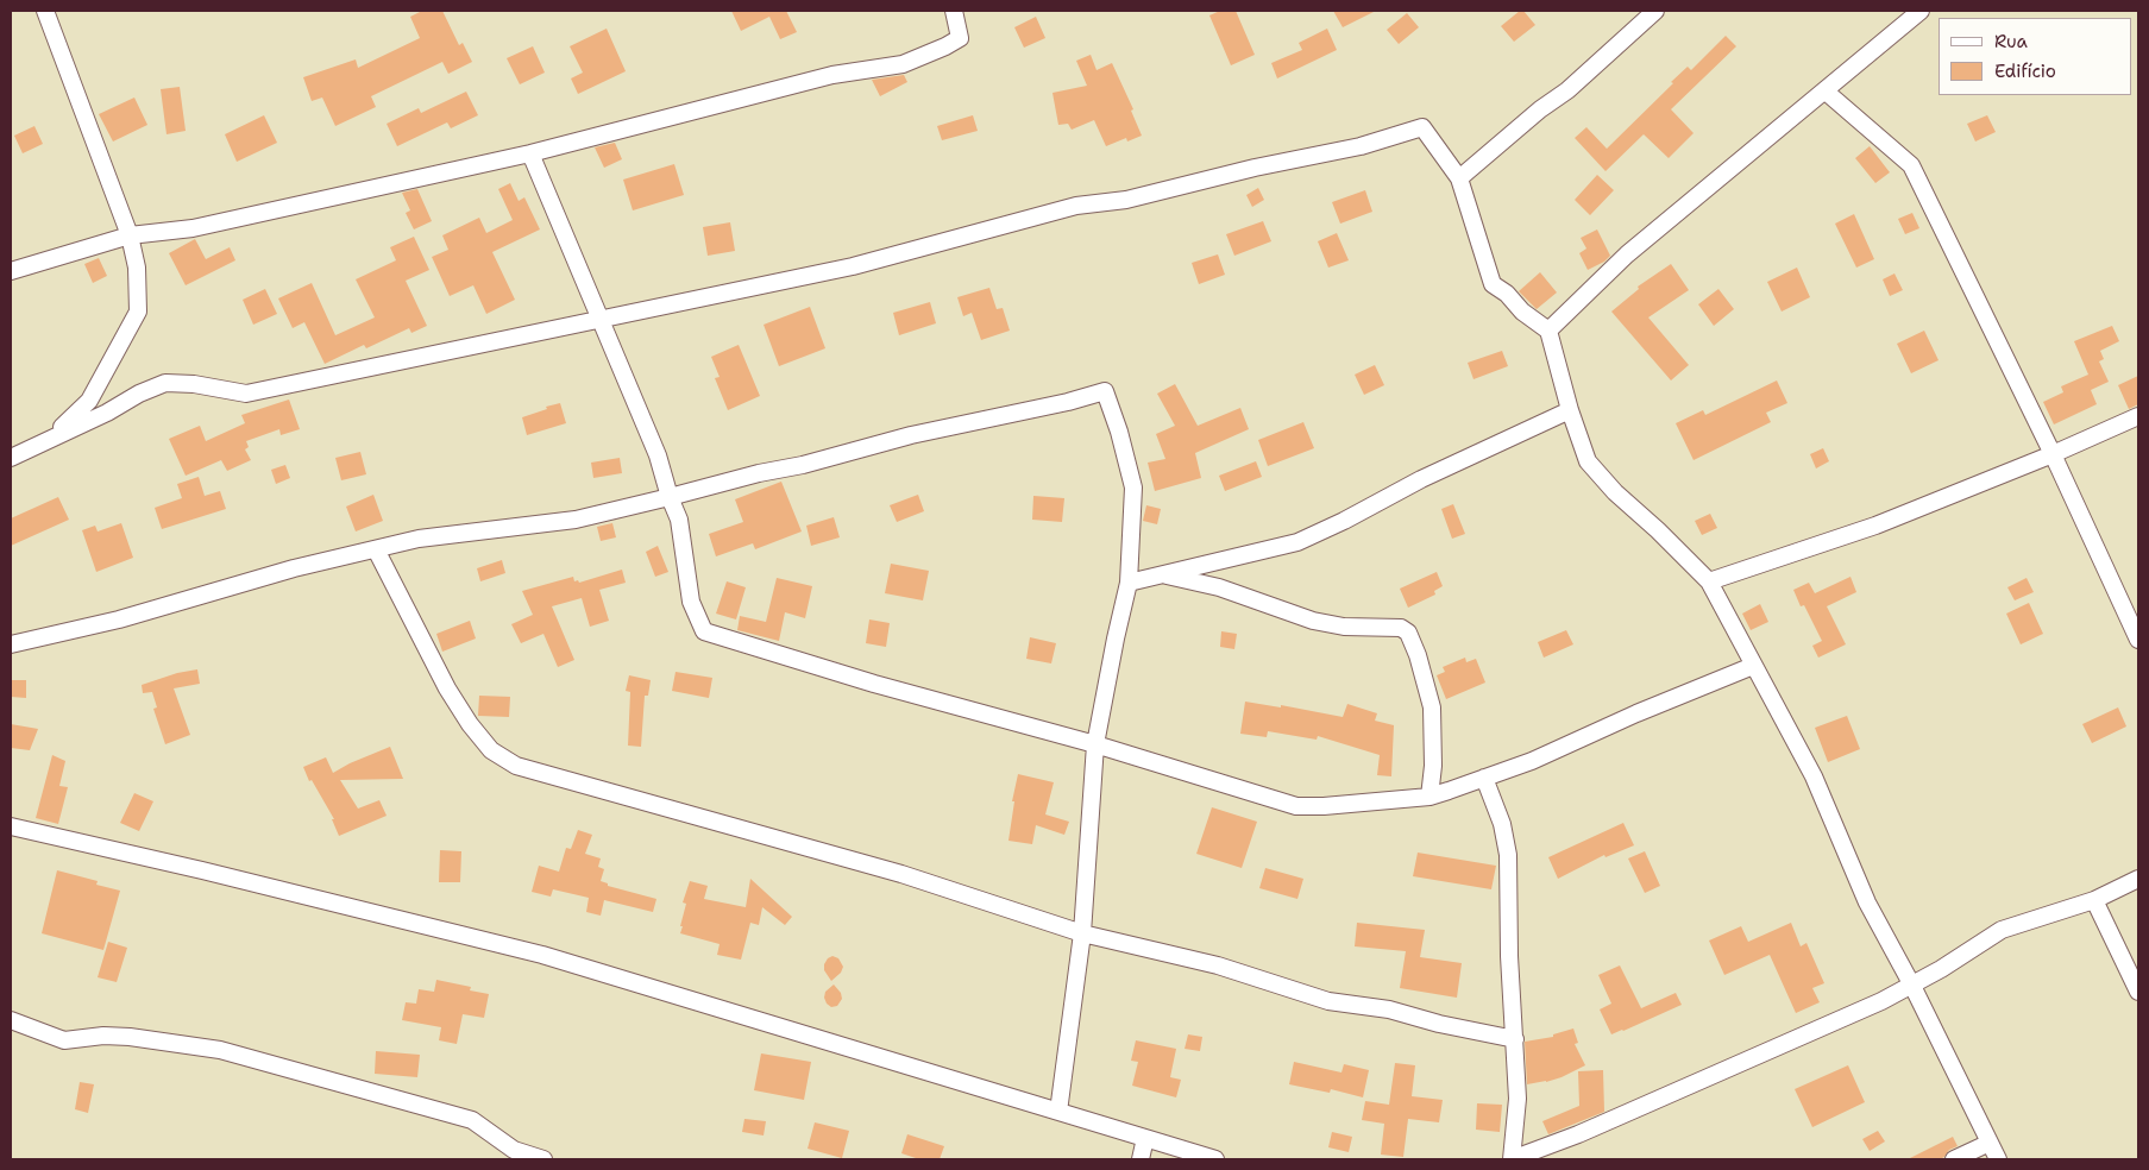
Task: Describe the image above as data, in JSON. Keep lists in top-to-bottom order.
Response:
{
  "legend": ["Rua", "Edifício"]
}
